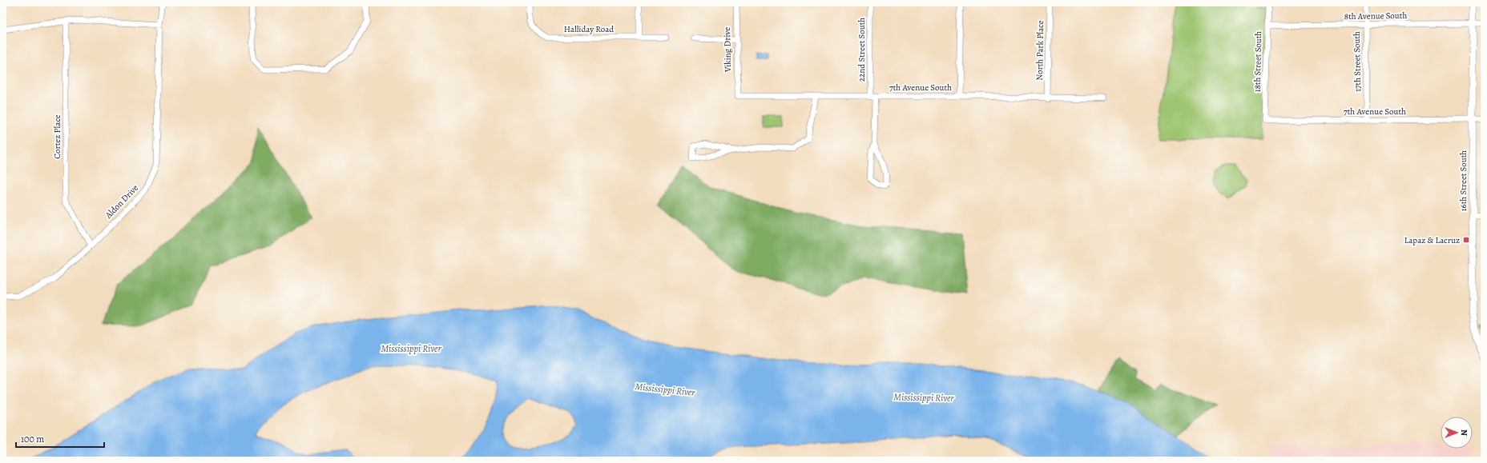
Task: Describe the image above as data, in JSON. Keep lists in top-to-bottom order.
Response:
{
  "streets": {
    "street": [
      "8th Avenue South",
      "Halliday Road",
      "Viking Drive",
      "22nd Street South",
      "North Park Place",
      "18th Street South",
      "17th Street South",
      "7th Avenue South",
      "Cortez Place",
      "16th Street South",
      "Aldon Drive"
    ]
  },
  "crossings": [
    ["8th Avenue South", "18th Street South"],
    ["8th Avenue South", "17th Street South"],
    ["8th Avenue South", "16th Street South"],
    ["Viking Drive", "7th Avenue South"],
    ["22nd Street South", "7th Avenue South"],
    ["North Park Place", "7th Avenue South"],
    ["18th Street South", "7th Avenue South"],
    ["17th Street South", "7th Avenue South"],
    ["7th Avenue South", "16th Street South"],
    ["Cortez Place", "Aldon Drive"]
  ],
  "water": ["Mississippi River"],
  "places": {
    "transit": ["Lapaz & Lacruz"]
  },
  "scale_bar": "100 m",
  "north": "right"
}
